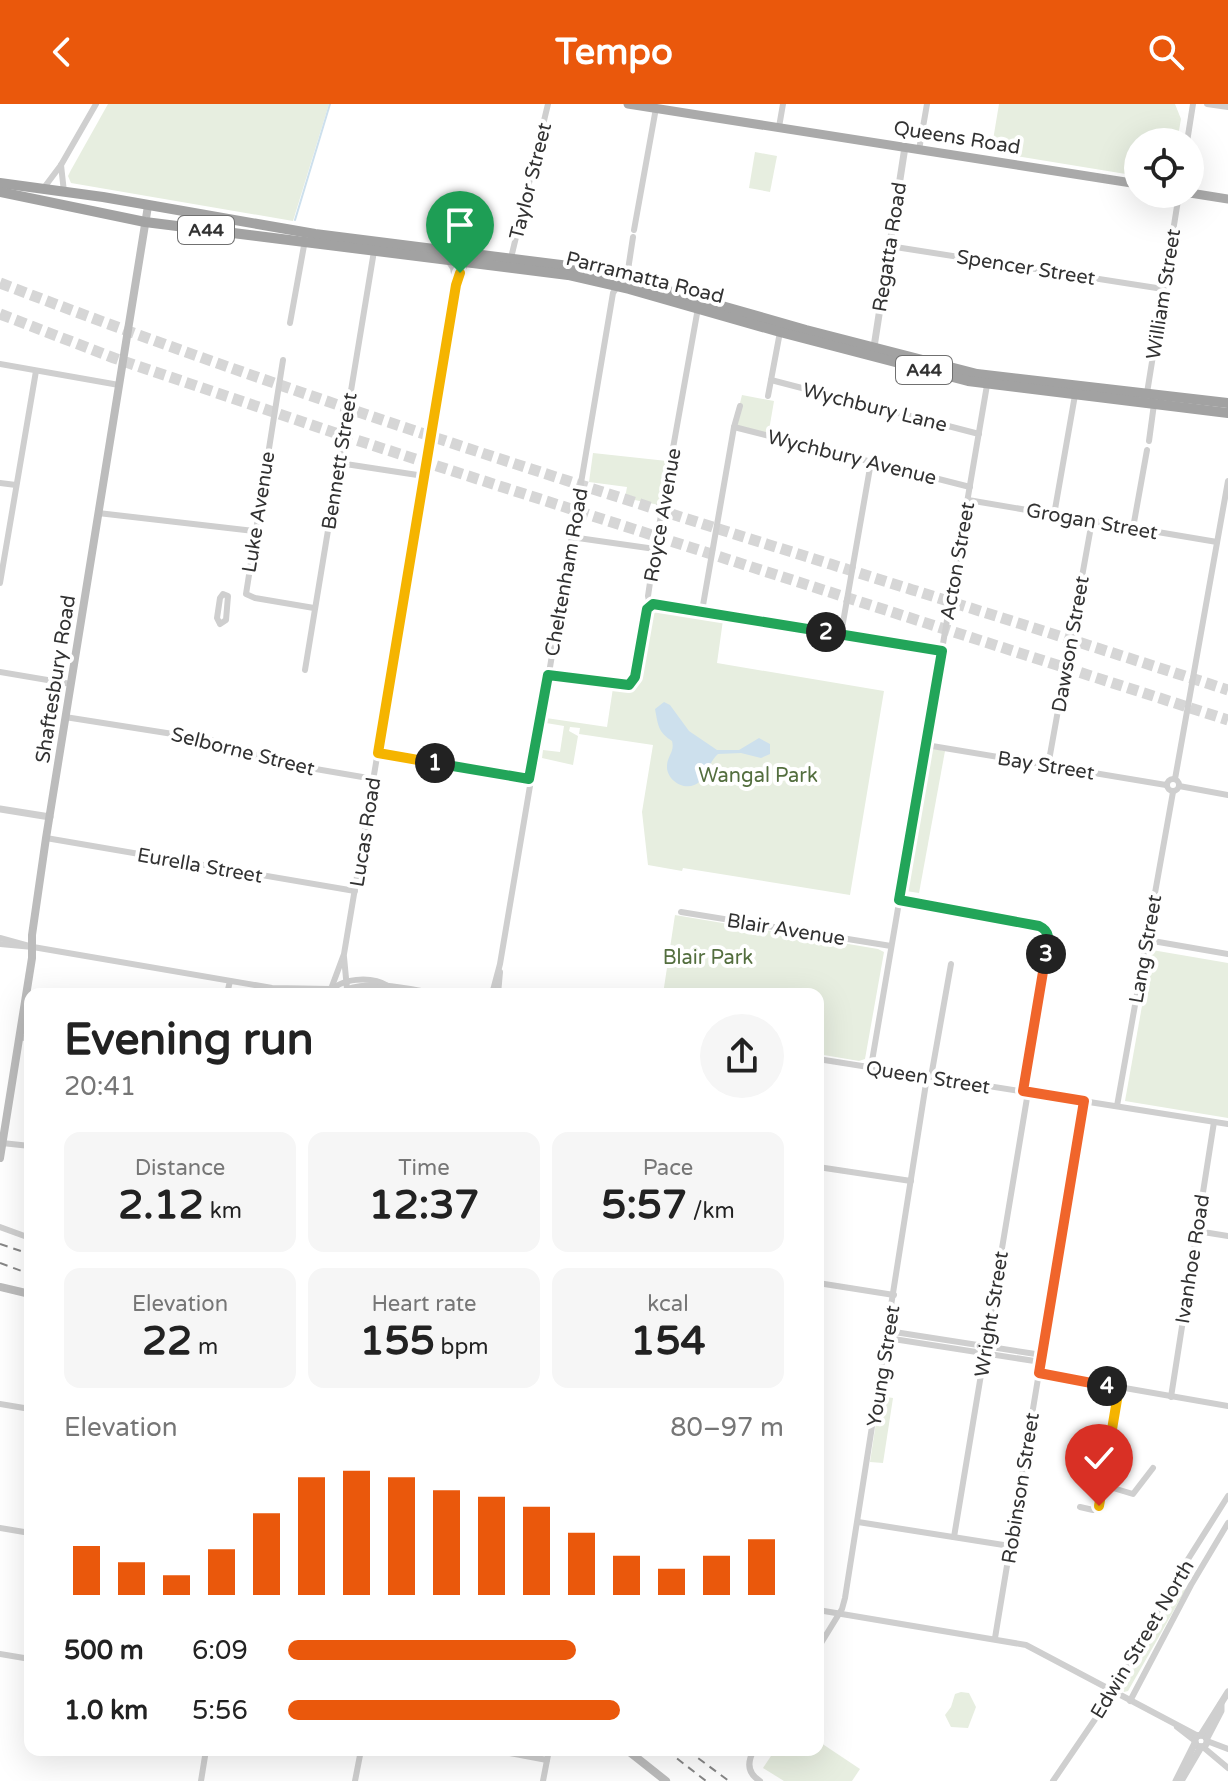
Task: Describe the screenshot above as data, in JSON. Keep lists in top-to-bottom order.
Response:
{
  "streets": {
    "highway": ["A44", "Parramatta Road"],
    "main road": ["Queens Road", "Shaftesbury Road"],
    "street": [
      "Taylor Street",
      "Regatta Road",
      "Spencer Street",
      "William Street",
      "Wychbury Lane",
      "Wychbury Avenue",
      "Bennett Street",
      "Luke Avenue",
      "Royce Avenue",
      "Grogan Street",
      "Acton Street",
      "Cheltenham Road",
      "Dawson Street",
      "Selborne Street",
      "Bay Street",
      "Lucas Road",
      "Eurella Street",
      "Blair Avenue",
      "Lang Street",
      "Queen Street",
      "Ivanhoe Road",
      "Wright Street",
      "Young Street",
      "Robinson Street",
      "Edwin Street North"
    ]
  },
  "crossings": [
    ["Queens Road", "Regatta Road"],
    ["Queens Road", "Cheltenham Road"],
    ["Taylor Street", "Parramatta Road"],
    ["Regatta Road", "Spencer Street"],
    ["Regatta Road", "Parramatta Road"],
    ["Spencer Street", "William Street"],
    ["Parramatta Road", "William Street"],
    ["Parramatta Road", "Bennett Street"],
    ["Parramatta Road", "Royce Avenue"],
    ["Parramatta Road", "Acton Street"],
    ["Parramatta Road", "Cheltenham Road"],
    ["Parramatta Road", "Shaftesbury Road"],
    ["Parramatta Road", "Lucas Road"],
    ["Wychbury Lane", "Acton Street"],
    ["Wychbury Avenue", "Acton Street"],
    ["Bennett Street", "Luke Avenue"],
    ["Royce Avenue", "Cheltenham Road"],
    ["Grogan Street", "Acton Street"],
    ["Grogan Street", "Dawson Street"],
    ["Acton Street", "Bay Street"],
    ["Acton Street", "Blair Avenue"],
    ["Acton Street", "Queen Street"],
    ["Acton Street", "Wright Street"],
    ["Dawson Street", "Bay Street"],
    ["Shaftesbury Road", "Selborne Street"],
    ["Shaftesbury Road", "Eurella Street"],
    ["Selborne Street", "Lucas Road"],
    ["Lucas Road", "Eurella Street"],
    ["Lang Street", "Queen Street"],
    ["Queen Street", "Ivanhoe Road"],
    ["Queen Street", "Wright Street"],
    ["Queen Street", "Young Street"],
    ["Queen Street", "Robinson Street"]
  ],
  "parks": ["Wangal Park", "Blair Park"],
  "page": {
    "header": "Tempo",
    "pins": [
      "2",
      "1",
      "3",
      "4"
    ],
    "heading": ["Evening run", "20:41"],
    "stats": [
      ["Distance", "2.12 km"],
      ["Time", "12:37"],
      ["Pace", "5:57 /km"],
      ["Elevation", "22 m"],
      ["Heart rate", "155 bpm"],
      ["kcal", "154"]
    ],
    "chart": ["Elevation", "80–97 m"],
    "list": [
      {
        "name": "500 m",
        "note": "6:09"
      },
      {
        "name": "1.0 km",
        "note": "5:56"
      }
    ]
  }
}
